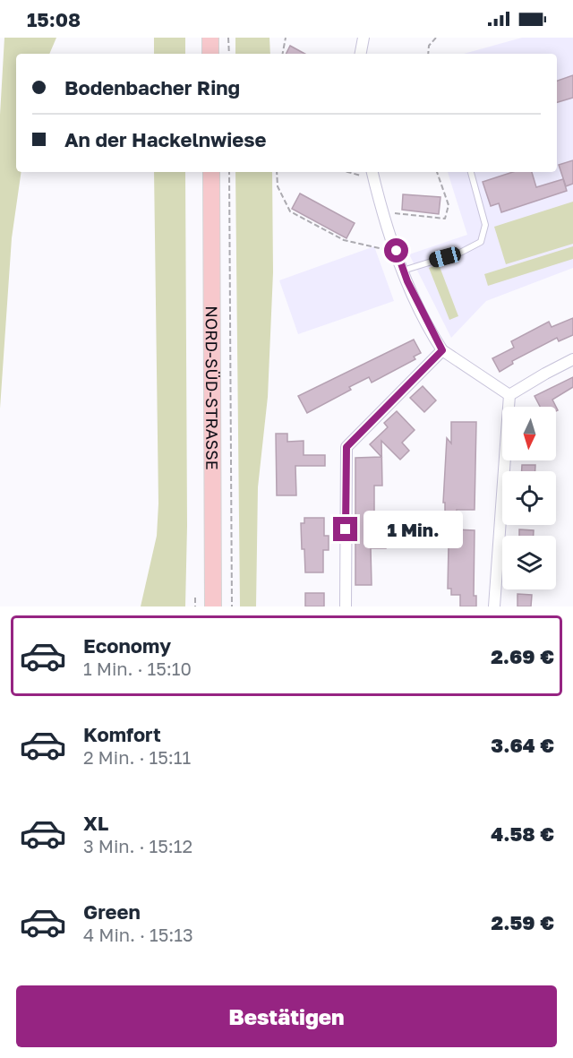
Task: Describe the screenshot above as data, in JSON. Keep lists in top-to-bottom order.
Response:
{
  "streets": {
    "main road": ["NORD-SÜD-STRASSE"]
  },
  "north": "bottom",
  "page": {
    "status": "15:08",
    "banner": ["Bodenbacher Ring", "An der Hackelnwiese"],
    "bubble": "1 Min.",
    "list": [
      {
        "name": "Economy",
        "note": "1 Min. · 15:10",
        "value": "2.69 €"
      },
      {
        "name": "Komfort",
        "note": "2 Min. · 15:11",
        "value": "3.64 €"
      },
      {
        "name": "XL",
        "note": "3 Min. · 15:12",
        "value": "4.58 €"
      },
      {
        "name": "Green",
        "note": "4 Min. · 15:13",
        "value": "2.59 €"
      }
    ],
    "buttons": "Bestätigen"
  }
}
